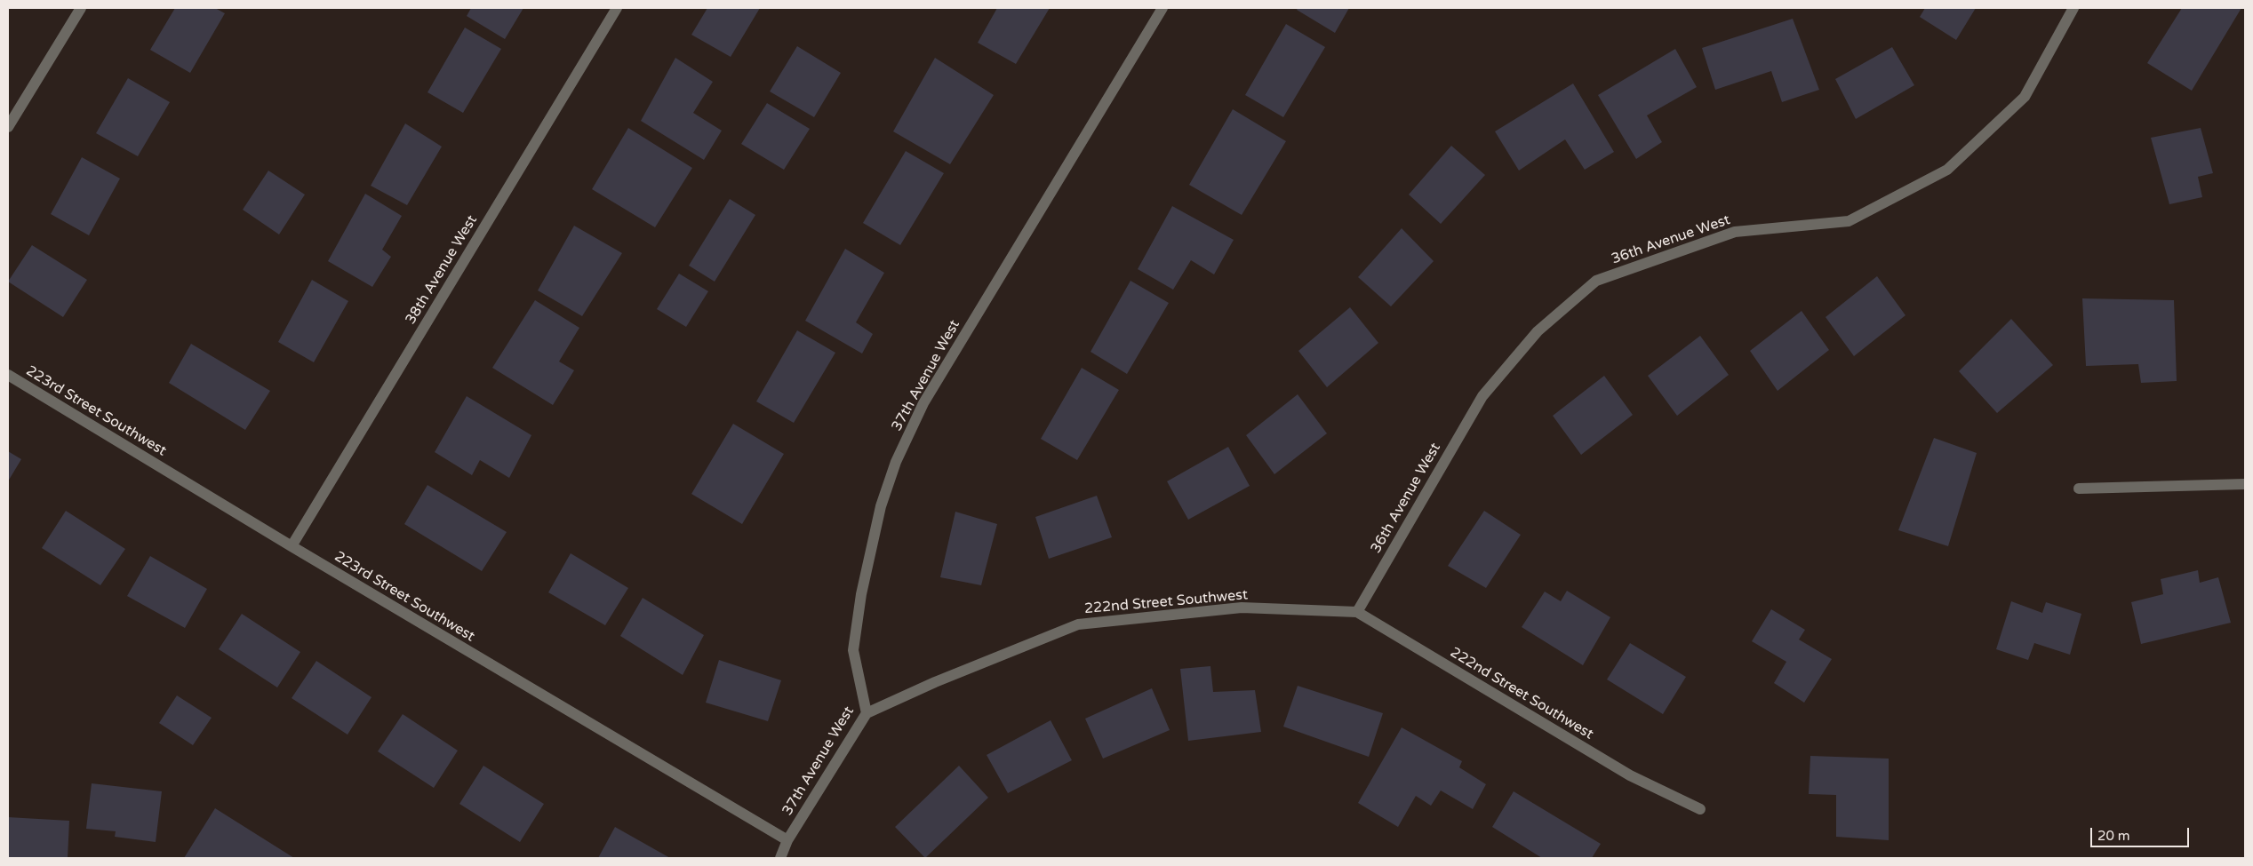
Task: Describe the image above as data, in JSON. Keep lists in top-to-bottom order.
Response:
{
  "streets": {
    "street": [
      "36th Avenue West",
      "38th Avenue West",
      "37th Avenue West",
      "223rd Street Southwest",
      "222nd Street Southwest"
    ]
  },
  "crossings": [
    ["36th Avenue West", "222nd Street Southwest"],
    ["38th Avenue West", "223rd Street Southwest"],
    ["37th Avenue West", "223rd Street Southwest"],
    ["37th Avenue West", "222nd Street Southwest"]
  ],
  "scale_bar": "20 m"
}
